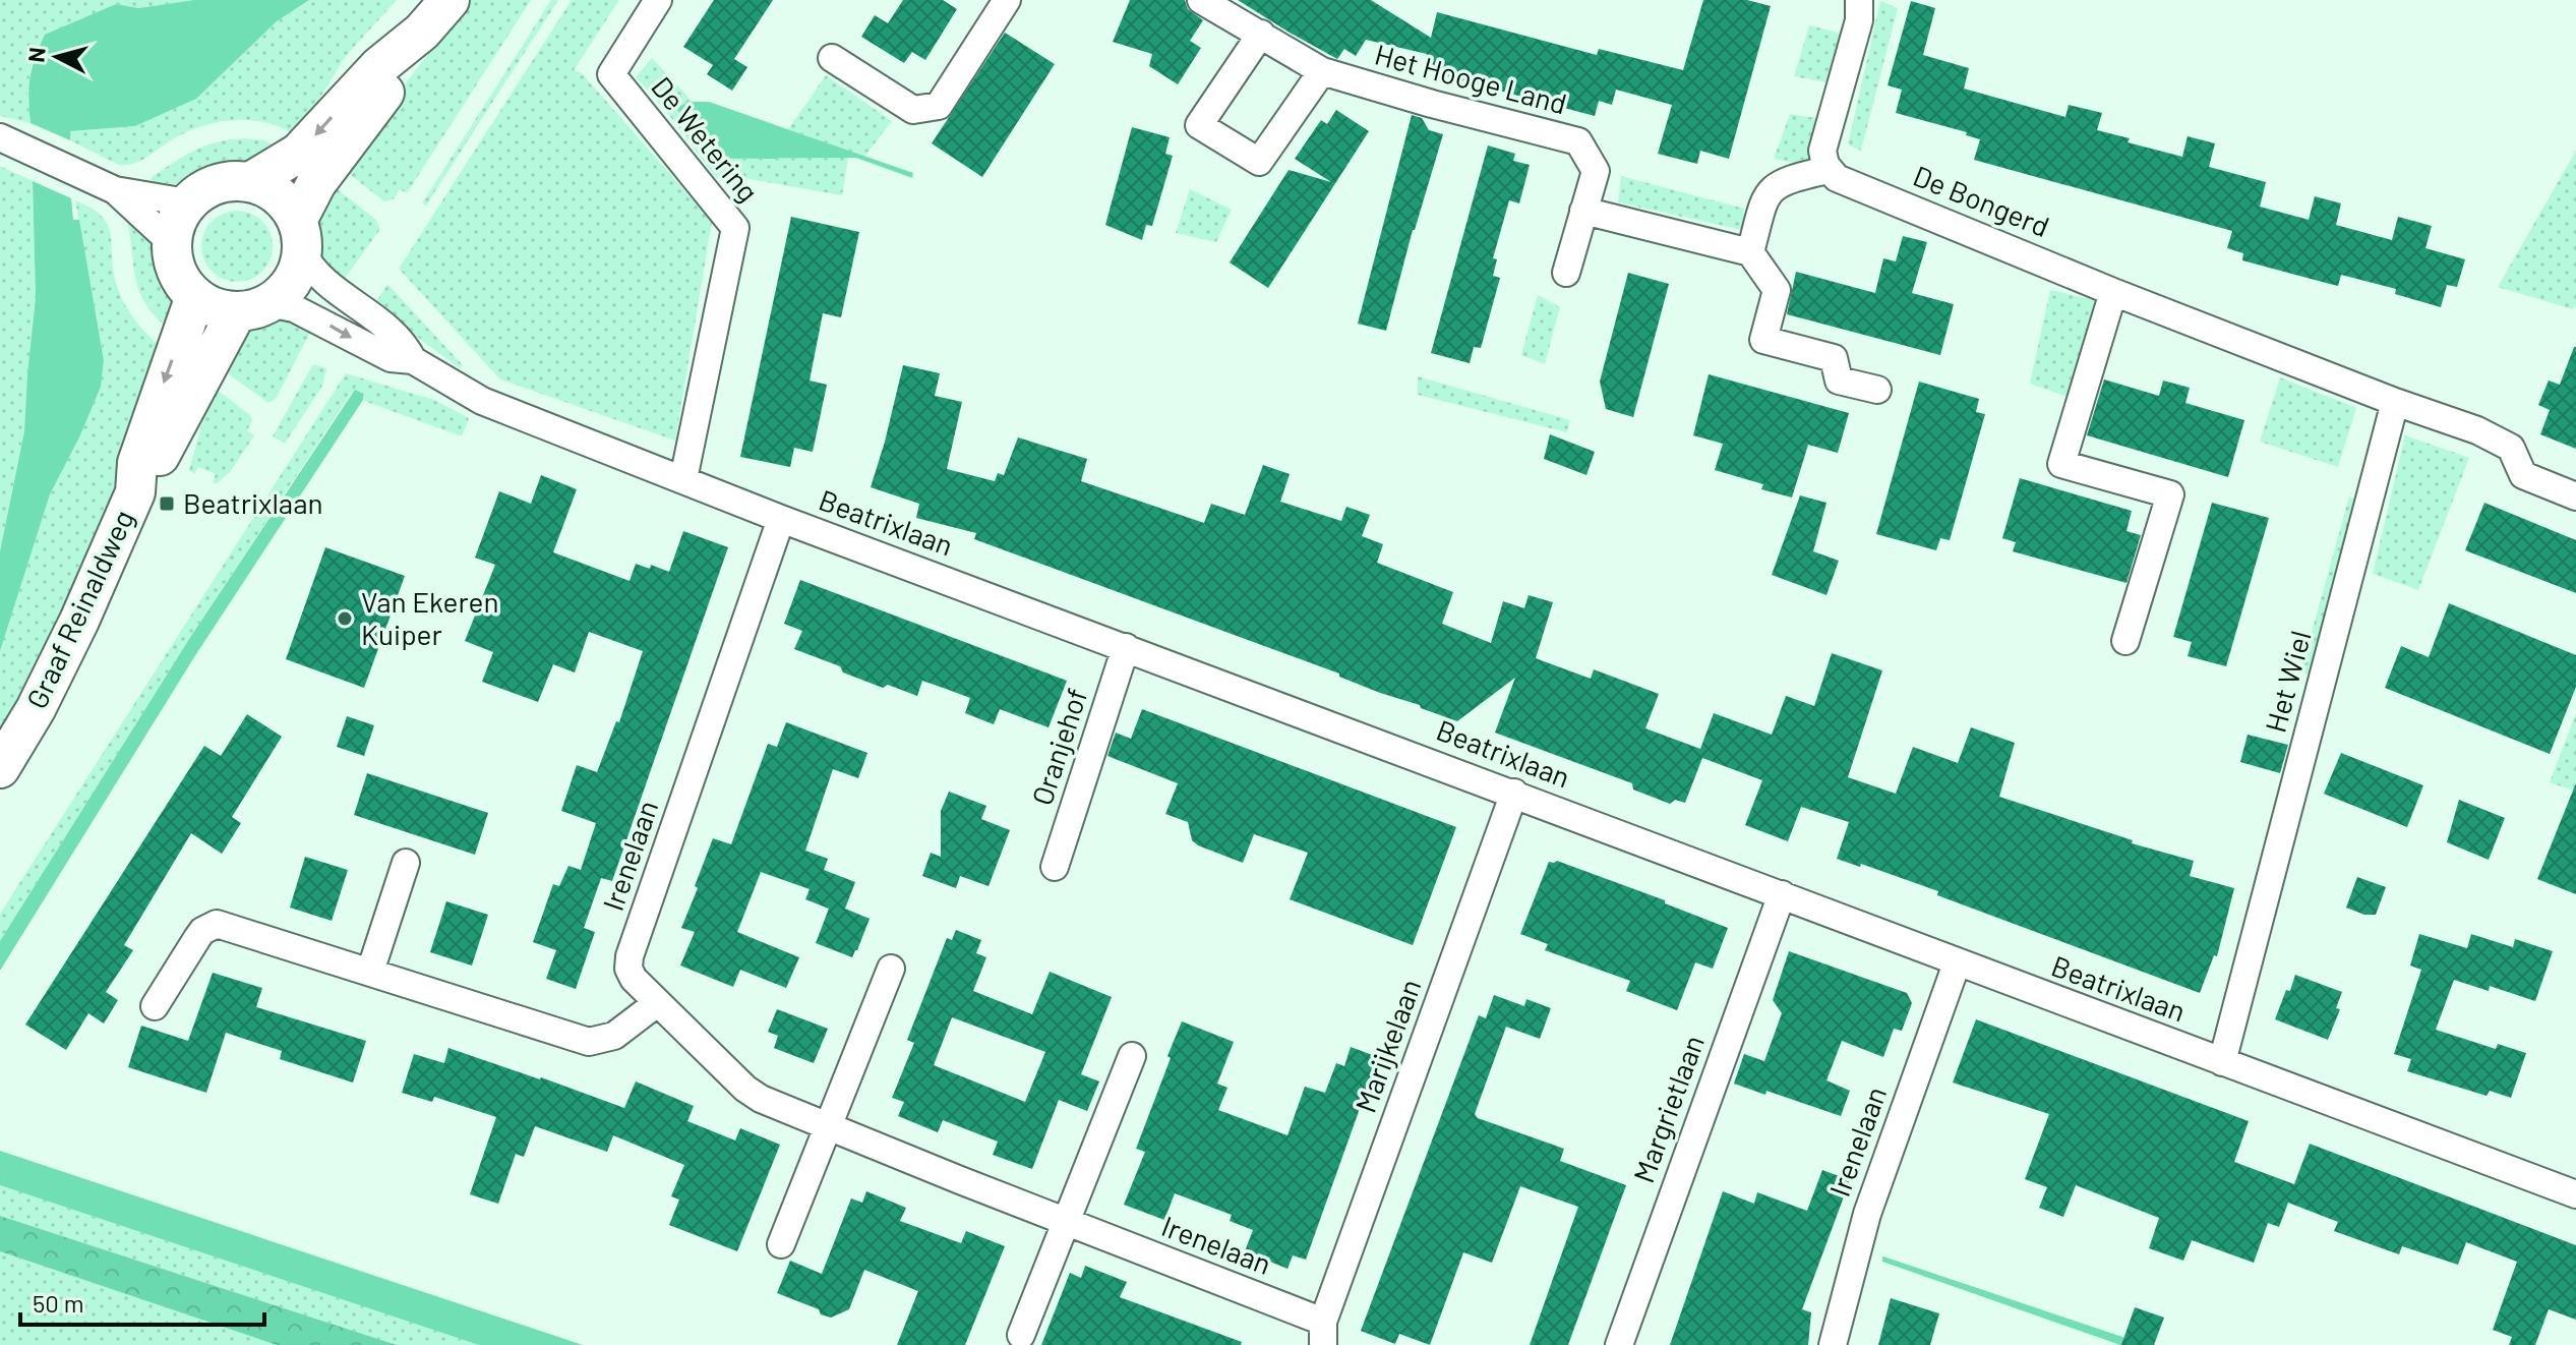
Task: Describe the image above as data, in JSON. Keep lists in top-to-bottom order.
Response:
{
  "streets": {
    "main road": ["Graaf Reinaldweg"],
    "street": [
      "Het Hooge Land",
      "De Wetering",
      "De Bongerd",
      "Beatrixlaan",
      "Het Wiel",
      "Oranjehof",
      "Irenelaan",
      "Marijkelaan",
      "Margrietlaan"
    ]
  },
  "crossings": [
    ["De Wetering", "Beatrixlaan"],
    ["De Bongerd", "Het Wiel"],
    ["Beatrixlaan", "Graaf Reinaldweg"],
    ["Beatrixlaan", "Het Wiel"],
    ["Beatrixlaan", "Oranjehof"],
    ["Beatrixlaan", "Irenelaan"],
    ["Beatrixlaan", "Marijkelaan"],
    ["Beatrixlaan", "Margrietlaan"],
    ["Irenelaan", "Marijkelaan"]
  ],
  "places": {
    "transit": ["Beatrixlaan"],
    "other": ["Van Ekeren Kuiper"]
  },
  "scale_bar": "50 m",
  "north": "left"
}
